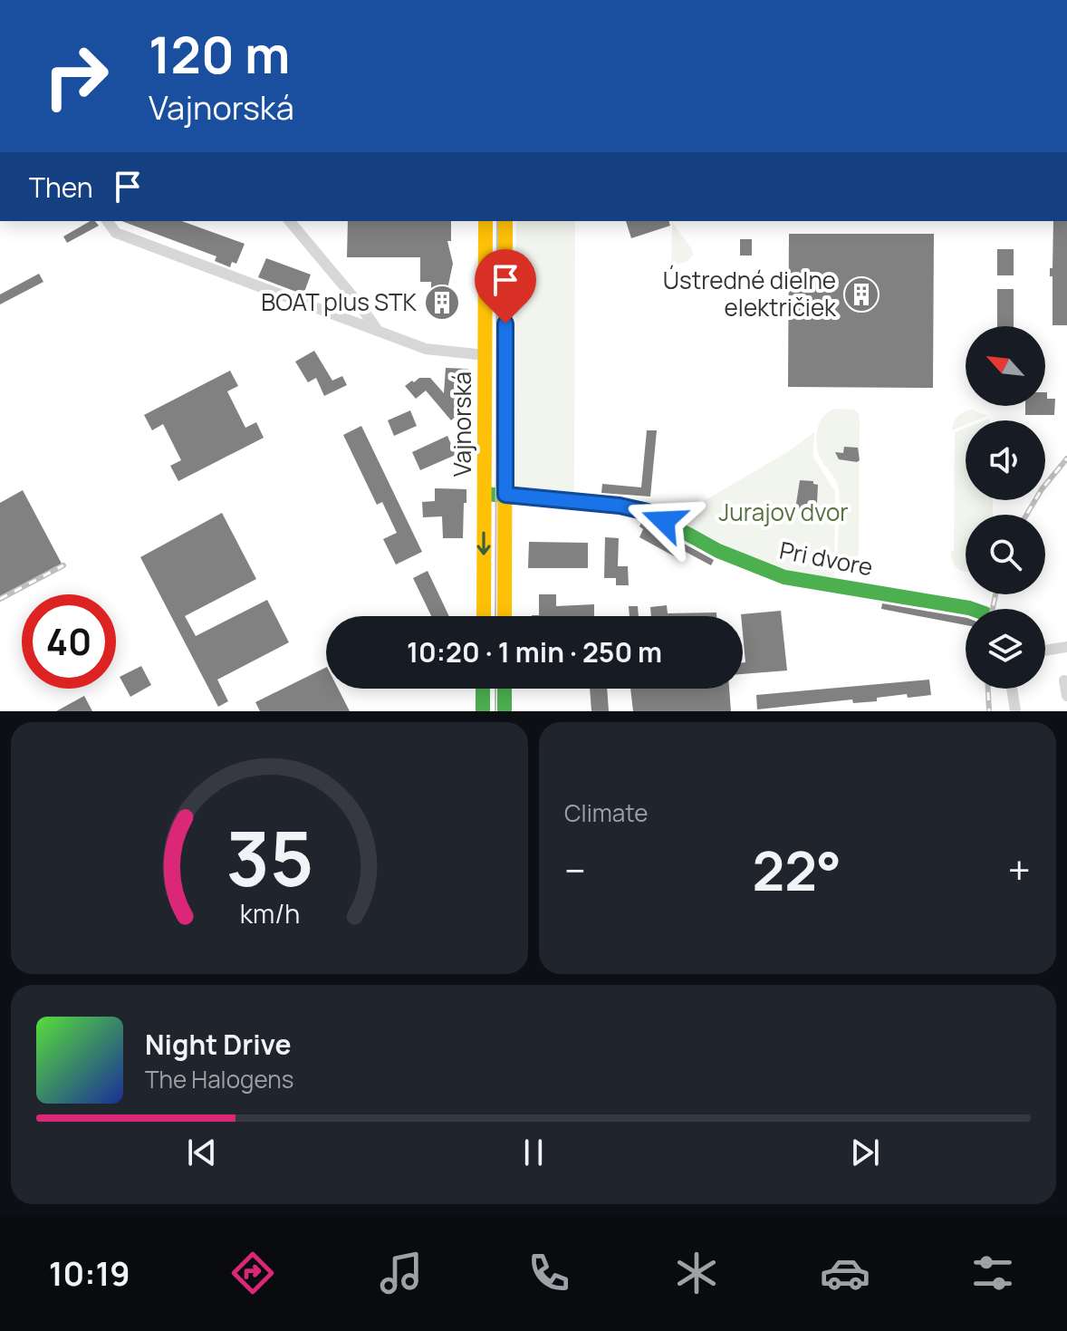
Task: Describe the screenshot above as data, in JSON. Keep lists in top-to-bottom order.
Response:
{
  "streets": {
    "main road": ["Vajnorská", "Pri dvore"]
  },
  "crossings": [
    ["Vajnorská", "Pri dvore"]
  ],
  "parks": ["Jurajov dvor"],
  "places": {
    "building": ["Ústredné dielne električiek", "BOAT plus STK"]
  },
  "north": "top left",
  "page": {
    "turn": ["120 m", "Vajnorská"],
    "then": "Then",
    "limit": "40",
    "trip": "10:20 · 1 min · 250 m",
    "tile": "Climate",
    "heat": ["−", "22°", "+"],
    "song": ["Night Drive", "The Halogens"],
    "tabs": "10:19",
    "gauge": ["35", "km/h"]
  }
}
